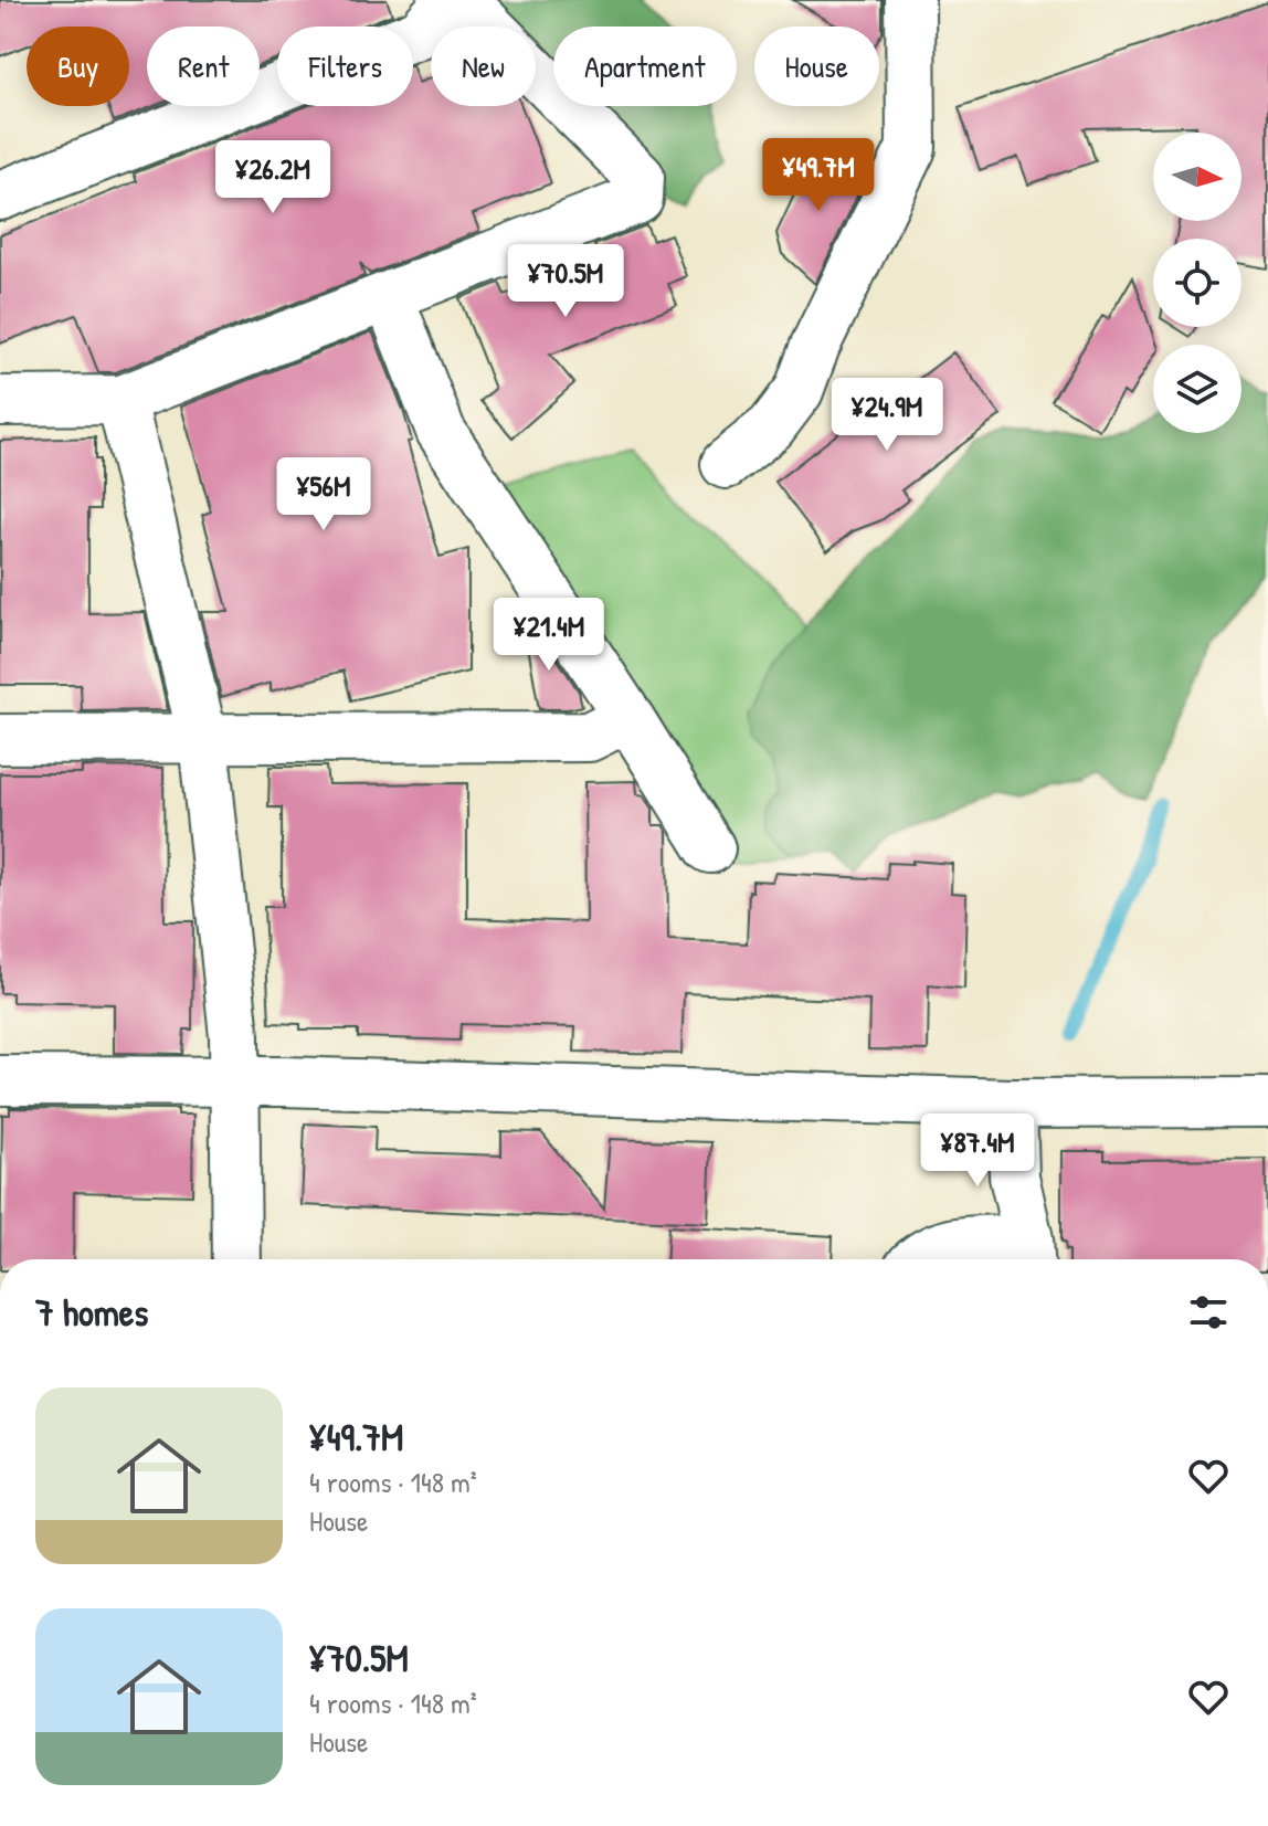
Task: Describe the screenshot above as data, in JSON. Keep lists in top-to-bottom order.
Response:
{
  "north": "right",
  "page": {
    "chip": [
      "Buy",
      "Rent",
      "Filters",
      "New",
      "Apartment",
      "House"
    ],
    "price": [
      "¥49.7M",
      "¥26.2M",
      "¥70.5M",
      "¥24.9M",
      "¥56M",
      "¥21.4M",
      "¥87.4M"
    ],
    "heading": "7 homes",
    "list": [
      {
        "name": "¥49.7M",
        "note": "4 rooms · 148 m² · House"
      },
      {
        "name": "¥70.5M",
        "note": "4 rooms · 148 m² · House"
      }
    ]
  }
}
